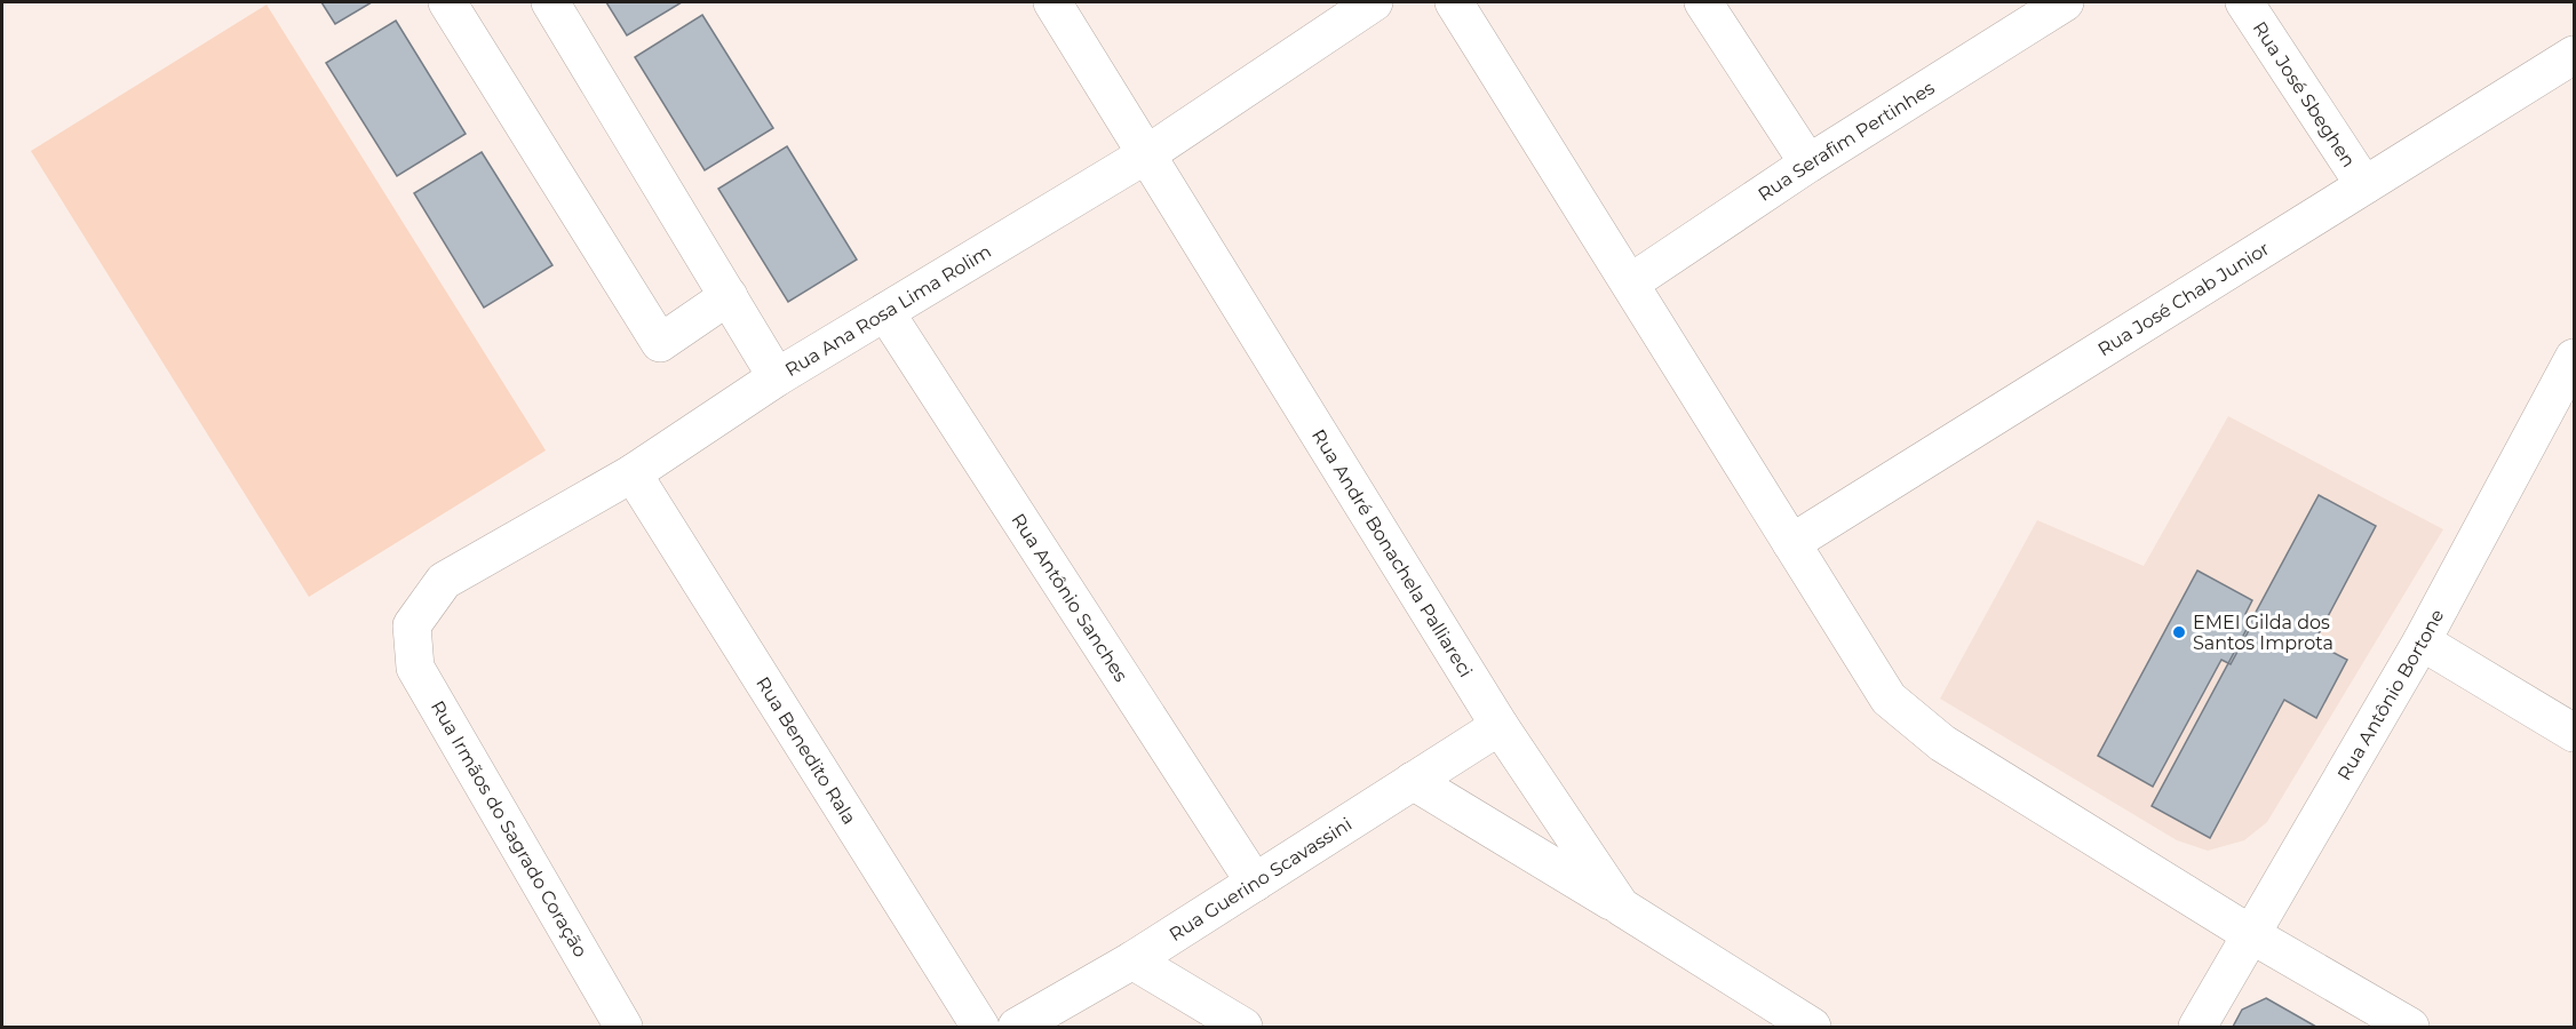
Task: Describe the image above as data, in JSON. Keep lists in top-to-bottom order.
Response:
{
  "streets": {
    "street": [
      "Rua José Sbeghen",
      "Rua Serafim Pertinhes",
      "Rua José Chab Junior",
      "Rua Ana Rosa Lima Rolim",
      "Rua André Bonachela Palliareci",
      "Rua Antônio Sanches",
      "Rua Antônio Bortone",
      "Rua Benedito Rala",
      "Rua Irmãos do Sagrado Coração",
      "Rua Guerino Scavassini"
    ]
  },
  "crossings": [
    ["Rua José Sbeghen", "Rua José Chab Junior"],
    ["Rua Ana Rosa Lima Rolim", "Rua André Bonachela Palliareci"],
    ["Rua Ana Rosa Lima Rolim", "Rua Antônio Sanches"],
    ["Rua Ana Rosa Lima Rolim", "Rua Benedito Rala"],
    ["Rua Ana Rosa Lima Rolim", "Rua Irmãos do Sagrado Coração"],
    ["Rua André Bonachela Palliareci", "Rua Guerino Scavassini"],
    ["Rua Antônio Sanches", "Rua Guerino Scavassini"]
  ],
  "places": ["EMEI Gilda dos Santos Improta"]
}
